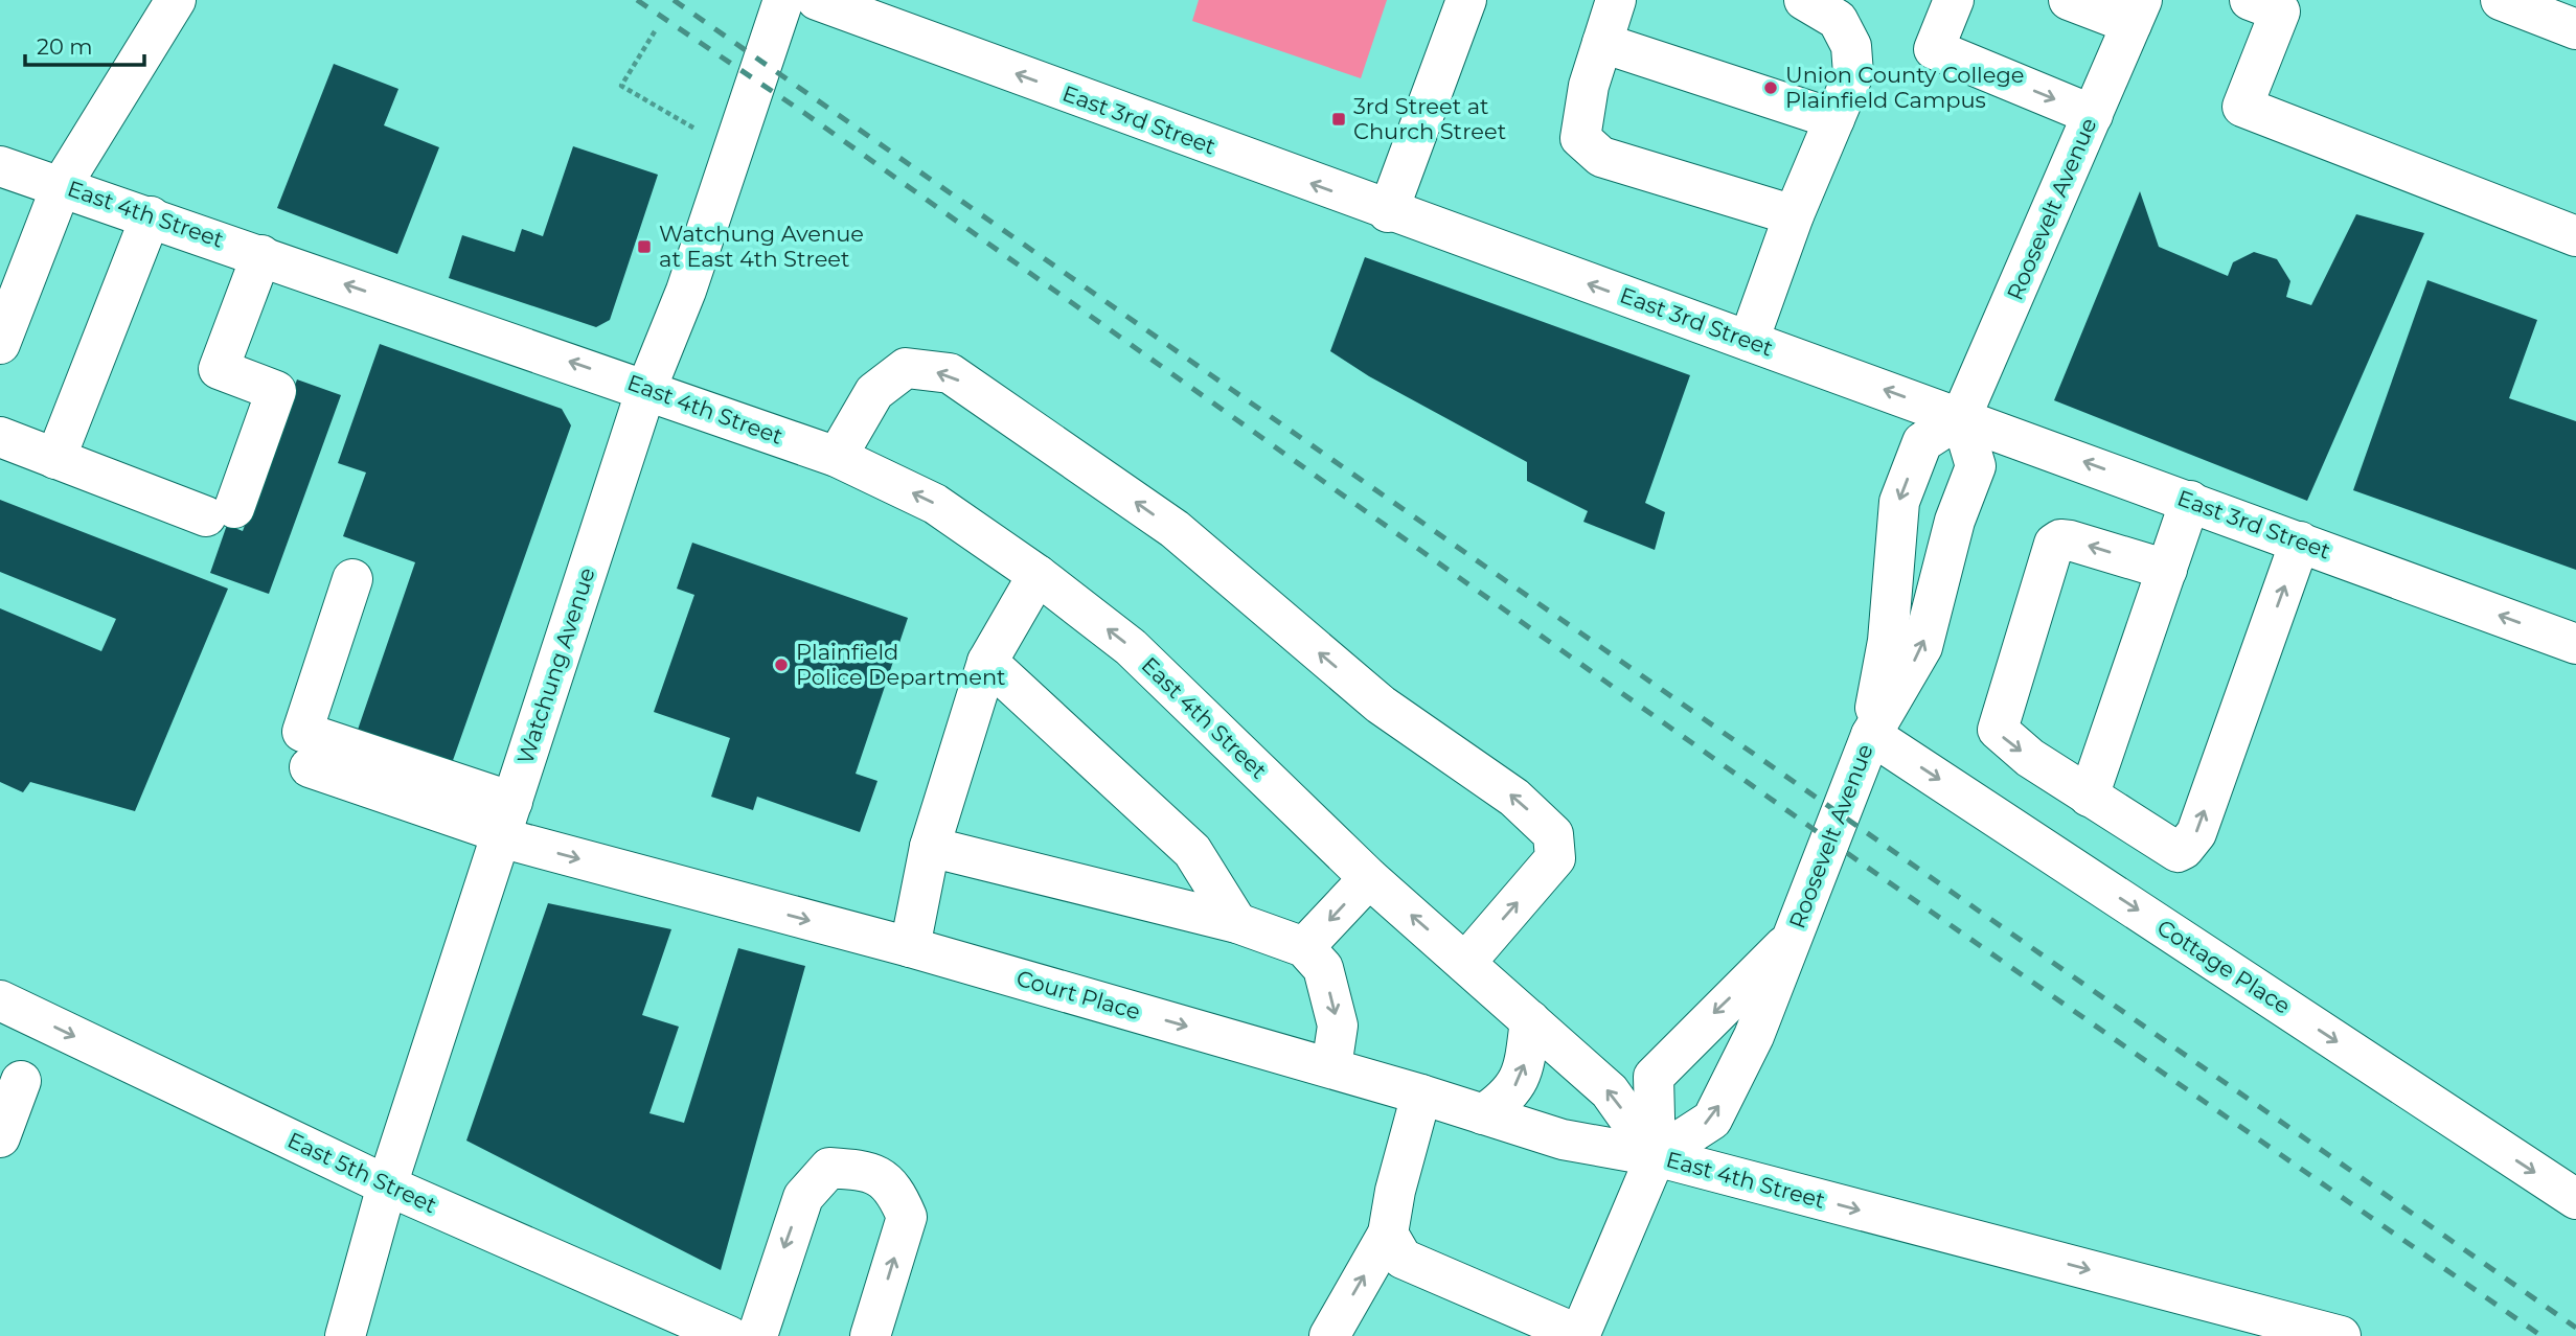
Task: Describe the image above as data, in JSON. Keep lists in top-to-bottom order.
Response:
{
  "streets": {
    "street": [
      "East 3rd Street",
      "Roosevelt Avenue",
      "East 4th Street",
      "Watchung Avenue",
      "Cottage Place",
      "Court Place",
      "East 5th Street"
    ]
  },
  "crossings": [
    ["East 3rd Street", "Roosevelt Avenue"],
    ["Roosevelt Avenue", "East 4th Street"],
    ["Roosevelt Avenue", "Cottage Place"],
    ["Roosevelt Avenue", "Court Place"],
    ["East 4th Street", "Watchung Avenue"],
    ["East 4th Street", "Court Place"],
    ["Watchung Avenue", "Court Place"],
    ["Watchung Avenue", "East 5th Street"]
  ],
  "one_way": ["East 3rd Street", "Cottage Place", "East 5th Street"],
  "places": {
    "other": ["Union County College Plainfield Campus", "Plainfield Police Department"],
    "transit": ["3rd Street at Church Street", "Watchung Avenue at East 4th Street"]
  },
  "scale_bar": "20 m"
}
